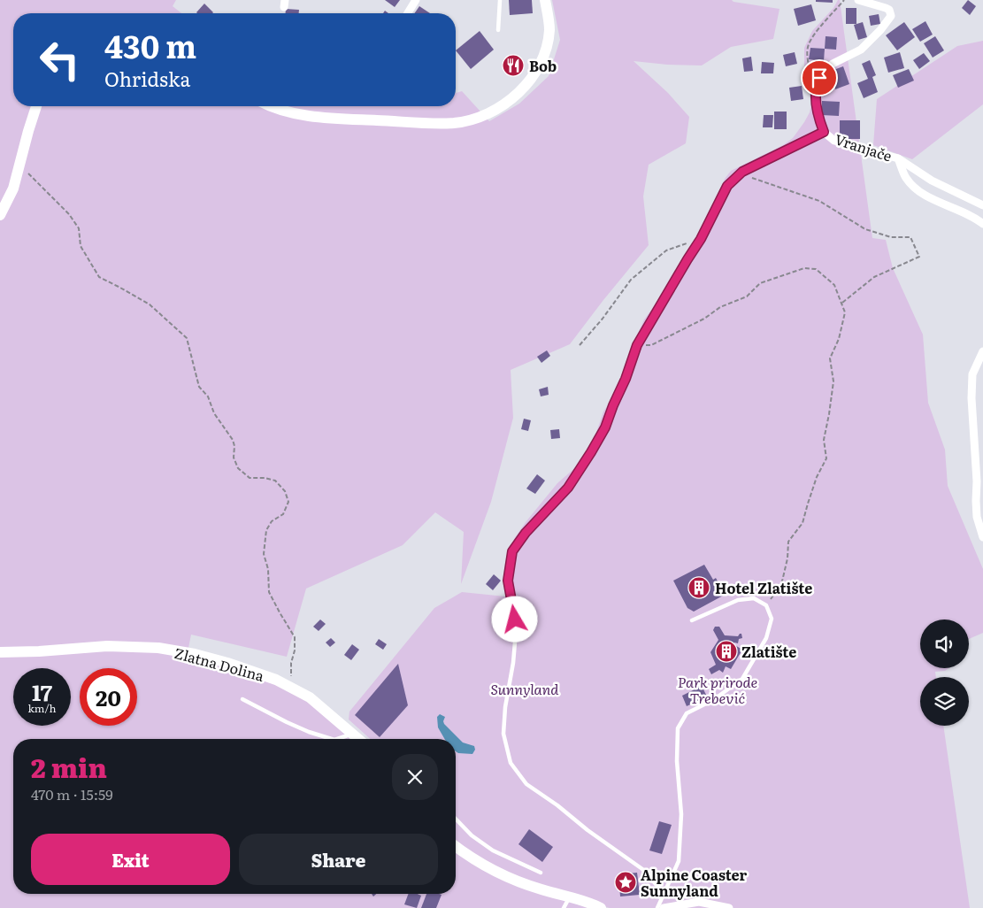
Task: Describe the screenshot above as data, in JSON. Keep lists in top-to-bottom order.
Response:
{
  "streets": {
    "main road": ["Zlatna Dolina"],
    "street": ["Vranjače"]
  },
  "parks": ["Park prirode Trebević", "Sunnyland"],
  "places": {
    "restaurant": ["Bob"],
    "building": ["Hotel Zlatište", "Zlatište"],
    "place": ["Alpine Coaster Sunnyland"]
  },
  "page": {
    "turn": ["430 m", "Ohridska"],
    "speed": "17 km/h",
    "limit": "20",
    "heading": ["2 min", "470 m · 15:59"],
    "buttons": ["Exit", "Share"]
  }
}
